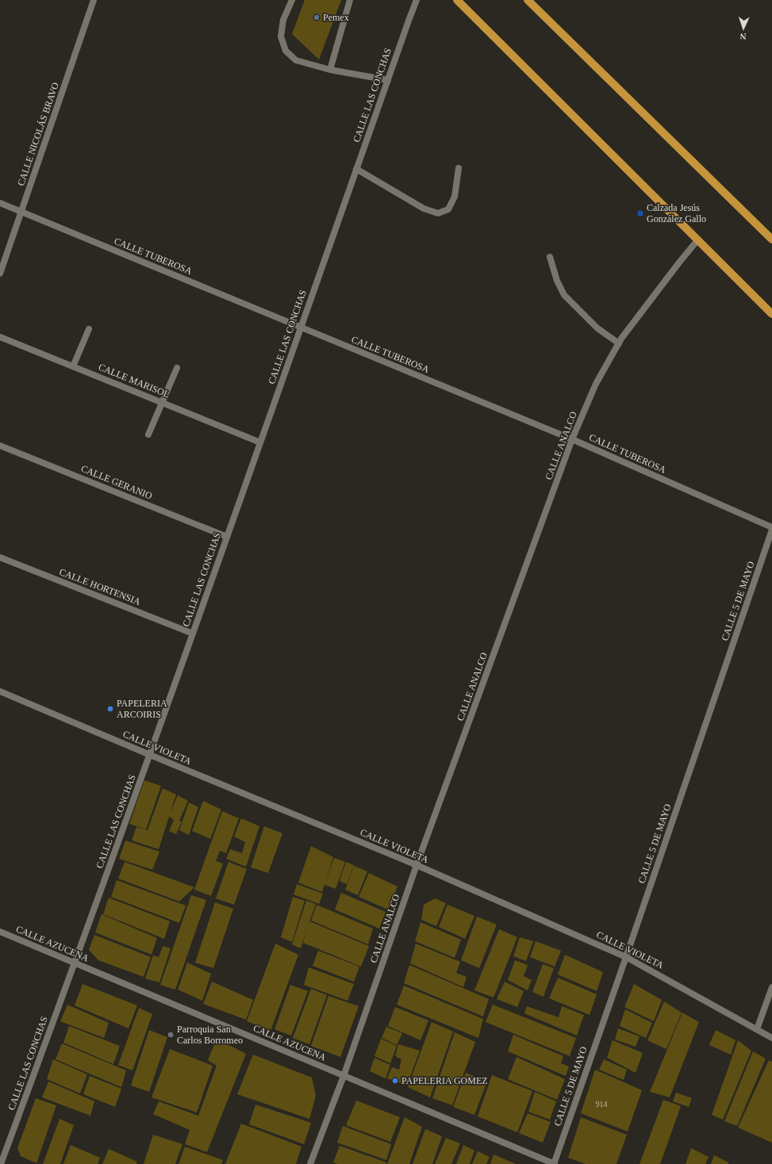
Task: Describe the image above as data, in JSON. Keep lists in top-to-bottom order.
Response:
{
  "streets": {
    "street": [
      "CALLE LAS CONCHAS",
      "CALLE NICOLÁS BRAVO",
      "CALLE TUBEROSA",
      "CALLE MARISOL",
      "CALLE ANALCO",
      "CALLE GERANIO",
      "CALLE HORTENSIA",
      "CALLE 5 DE MAYO",
      "CALLE VIOLETA",
      "CALLE AZUCENA"
    ]
  },
  "crossings": [
    ["CALLE LAS CONCHAS", "CALLE TUBEROSA"],
    ["CALLE LAS CONCHAS", "CALLE MARISOL"],
    ["CALLE LAS CONCHAS", "CALLE GERANIO"],
    ["CALLE LAS CONCHAS", "CALLE HORTENSIA"],
    ["CALLE LAS CONCHAS", "CALLE VIOLETA"],
    ["CALLE LAS CONCHAS", "CALLE AZUCENA"],
    ["CALLE NICOLÁS BRAVO", "CALLE TUBEROSA"],
    ["CALLE TUBEROSA", "CALLE ANALCO"],
    ["CALLE TUBEROSA", "CALLE 5 DE MAYO"],
    ["CALLE ANALCO", "CALLE VIOLETA"],
    ["CALLE ANALCO", "CALLE AZUCENA"],
    ["CALLE 5 DE MAYO", "CALLE VIOLETA"],
    ["CALLE 5 DE MAYO", "CALLE AZUCENA"]
  ],
  "places": {
    "other": [
      "Pemex",
      "PAPELERIA ARCOIRIS",
      "Parroquia San Carlos Borromeo",
      "PAPELERIA GOMEZ"
    ],
    "transit": ["Calzada Jesús González Gallo"]
  },
  "house_numbers": ["914"],
  "north": "bottom"
}
